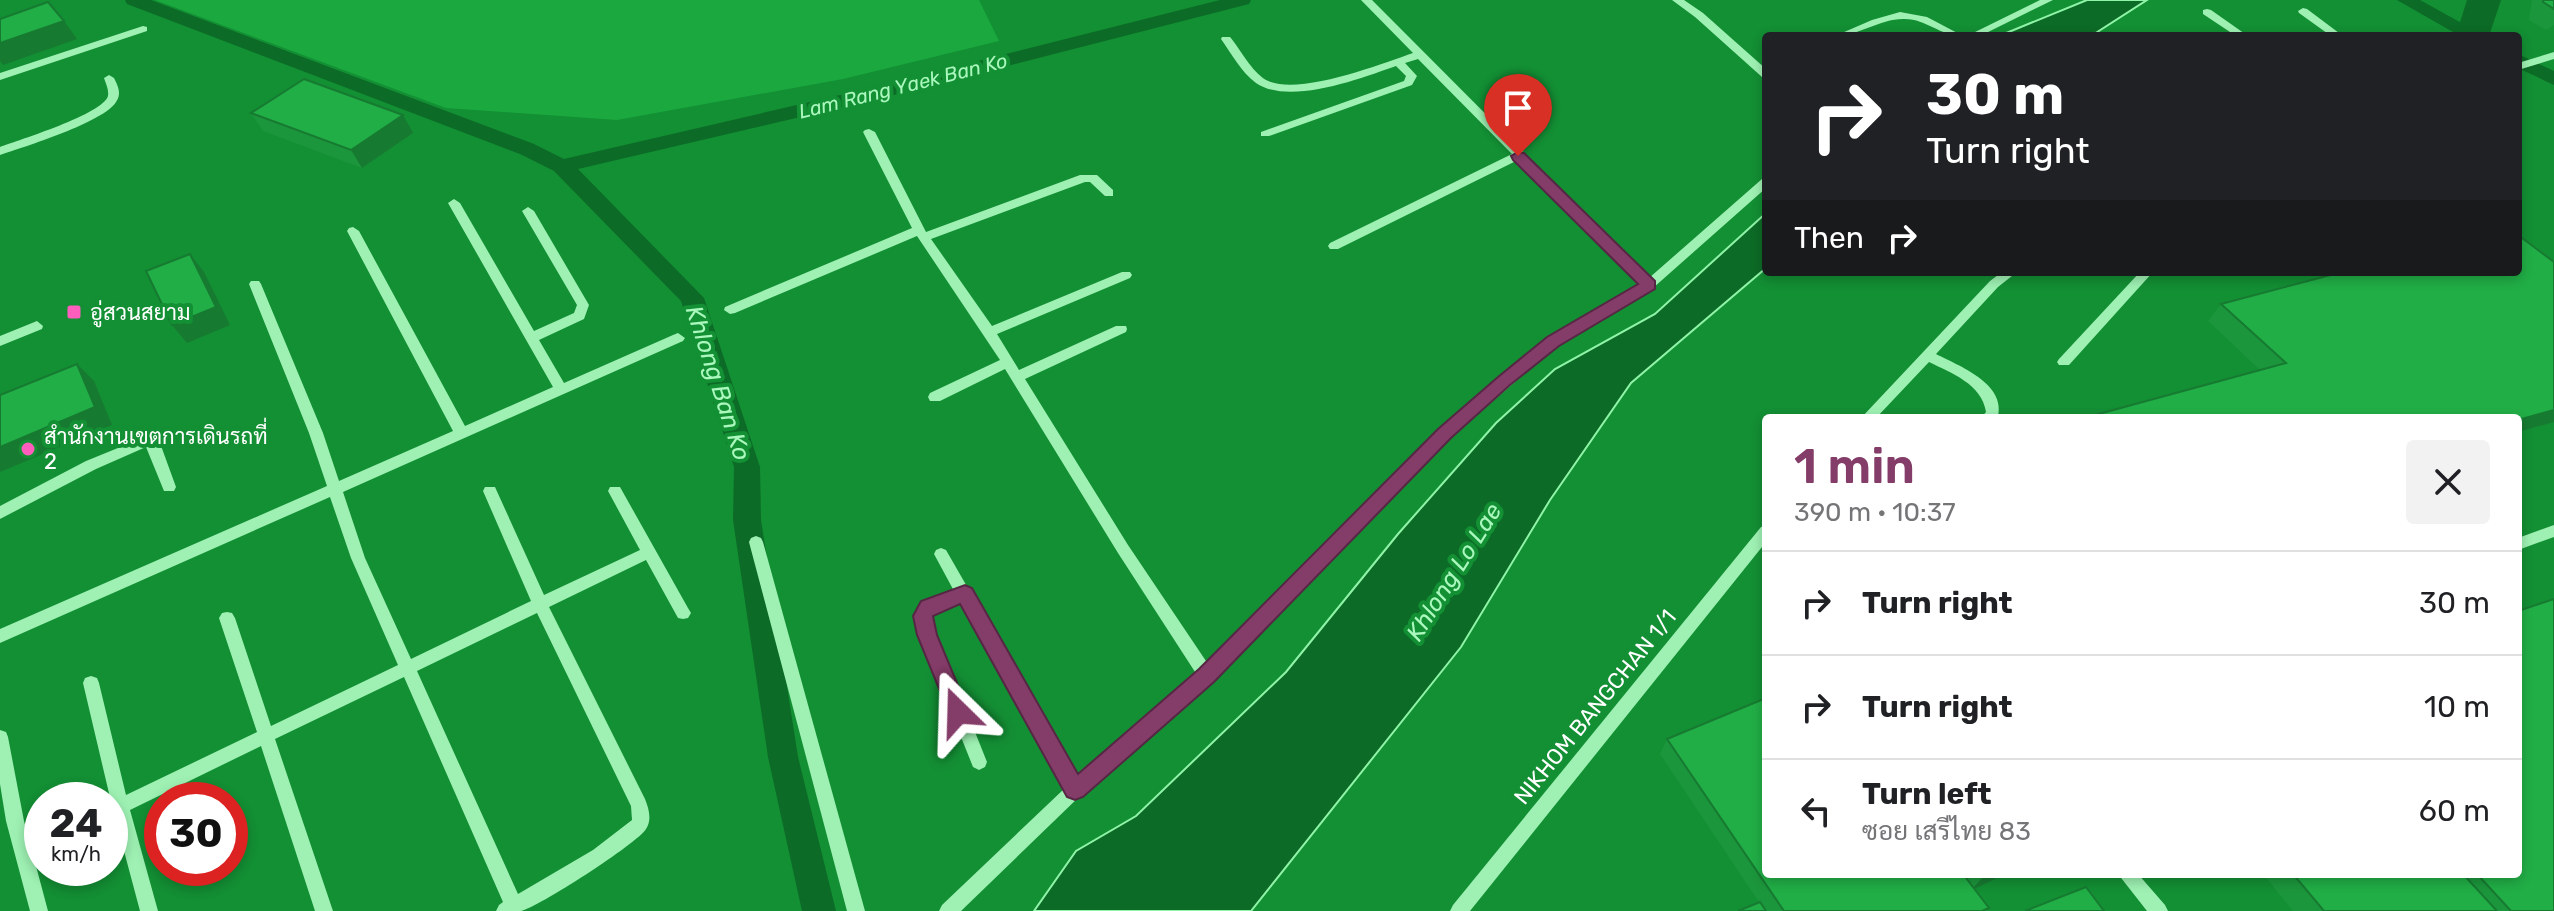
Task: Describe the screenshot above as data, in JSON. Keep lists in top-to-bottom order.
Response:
{
  "streets": {
    "street": ["NIKHOM BANGCHAN 1/1"]
  },
  "water": ["Lam Rang Yaek Ban Ko", "Khlong Ban Ko", "Khlong Lo Lae"],
  "places": {
    "transit": ["อู่สวนสยาม"],
    "other": ["สำนักงานเขตการเดินรถที่ 2"]
  },
  "page": {
    "turn": ["30 m", "Turn right"],
    "then": "Then",
    "heading": ["1 min", "390 m · 10:37"],
    "list": [
      {
        "name": "Turn right",
        "value": "30 m"
      },
      {
        "name": "Turn right",
        "value": "10 m"
      },
      {
        "name": "Turn left",
        "note": "ซอย เสรีไทย 83",
        "value": "60 m"
      }
    ],
    "speed": "24 km/h",
    "limit": "30"
  }
}
